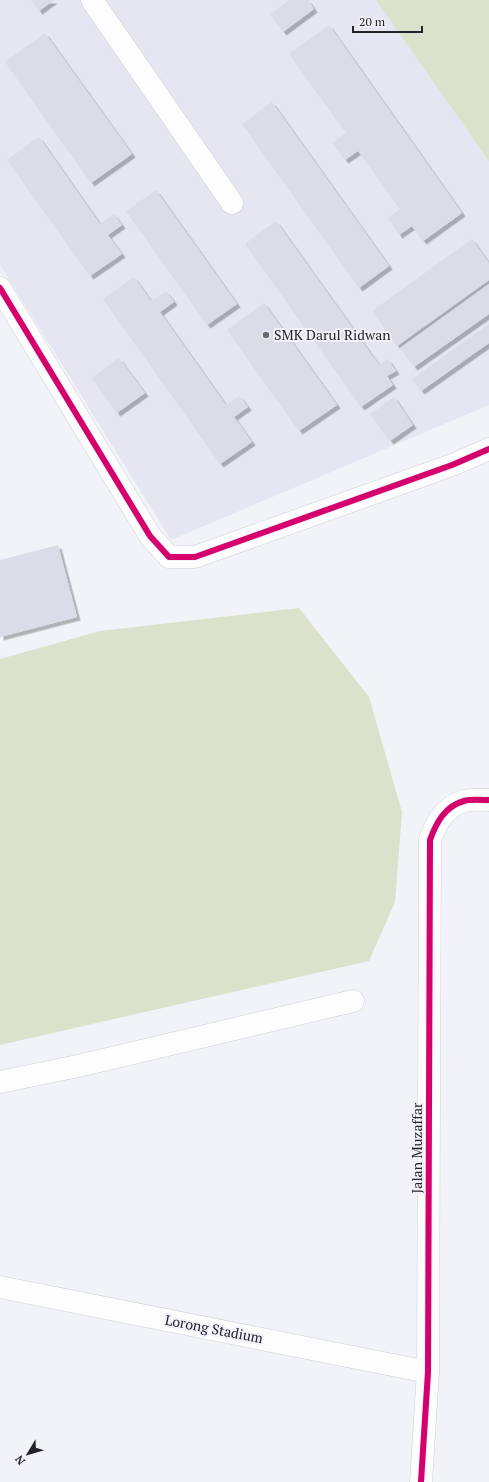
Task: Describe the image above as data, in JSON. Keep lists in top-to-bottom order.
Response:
{
  "streets": {
    "street": ["Jalan Muzaffar", "Lorong Stadium"]
  },
  "crossings": [
    ["Jalan Muzaffar", "Lorong Stadium"]
  ],
  "places": ["SMK Darul Ridwan"],
  "scale_bar": "20 m",
  "north": "bottom left"
}
